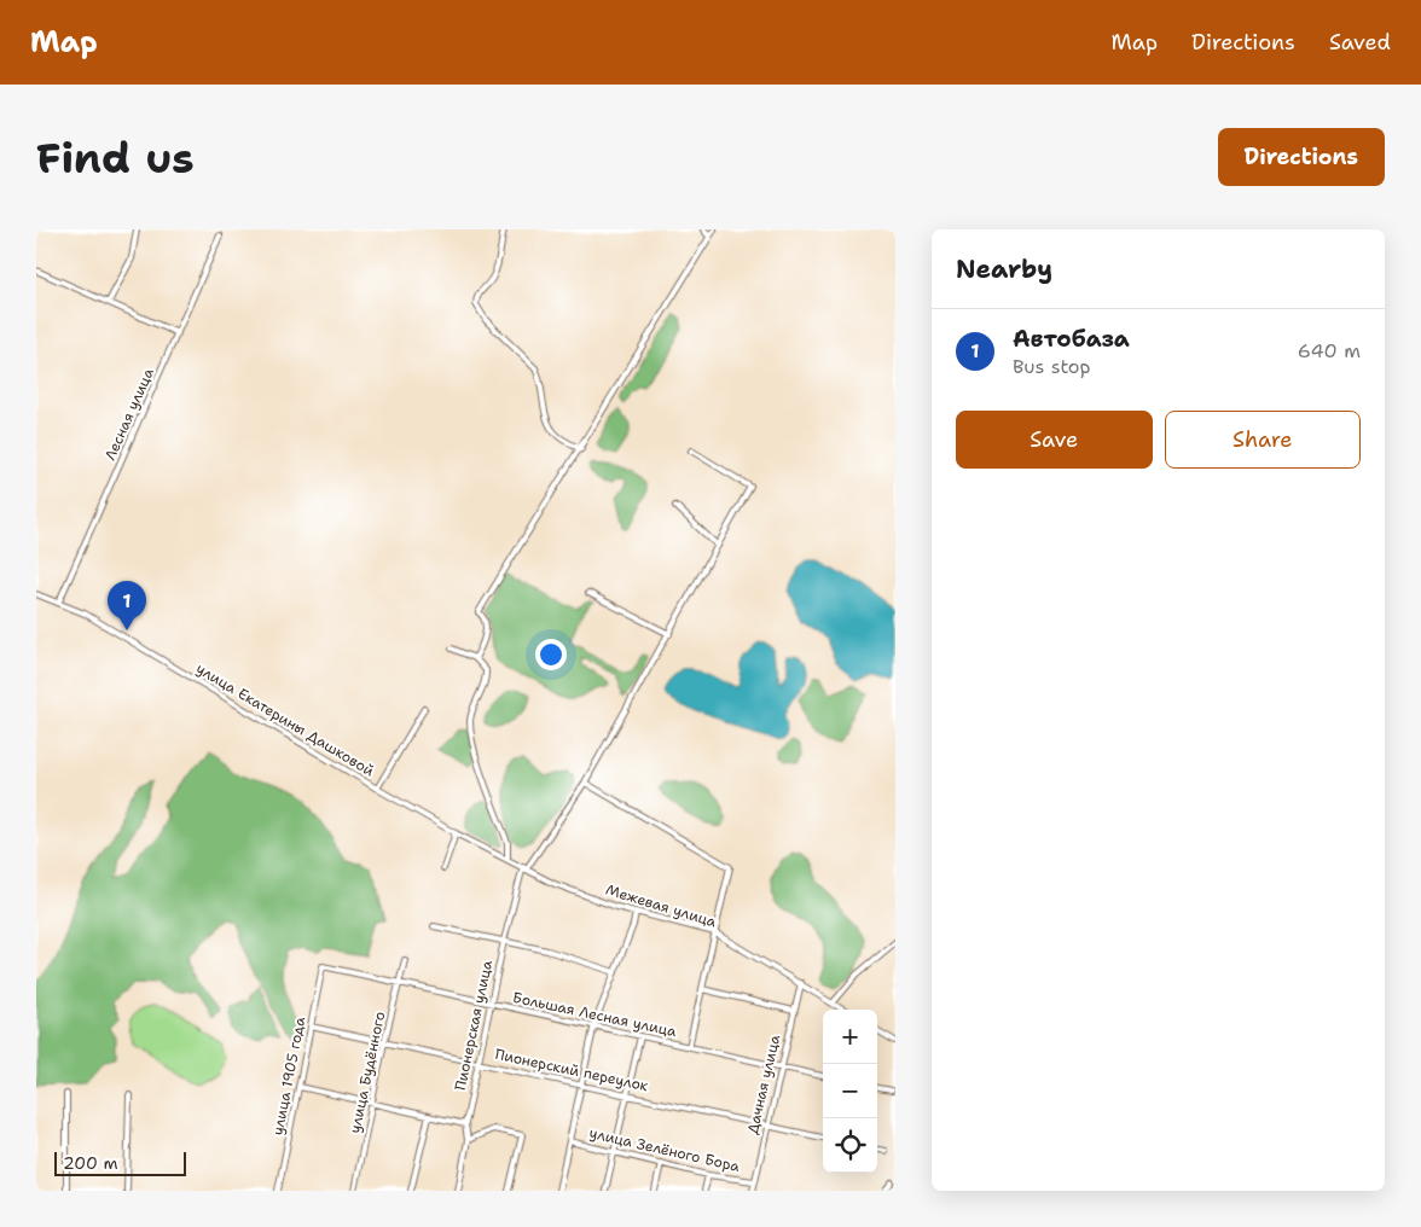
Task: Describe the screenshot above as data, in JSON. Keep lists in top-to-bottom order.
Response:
{
  "streets": {
    "street": [
      "Лесная улица",
      "улица Екатерины Дашковой",
      "Межевая улица",
      "Большая Лесная улица",
      "Пионерская улица",
      "Пионерский переулок",
      "улица Будённого",
      "улица 1905 года",
      "Дачная улица",
      "улица Зелёного Бора"
    ]
  },
  "crossings": [
    ["Лесная улица", "улица Екатерины Дашковой"],
    ["улица Екатерины Дашковой", "Межевая улица"],
    ["улица Екатерины Дашковой", "Пионерская улица"],
    ["Межевая улица", "Пионерская улица"],
    ["Межевая улица", "Дачная улица"],
    ["Большая Лесная улица", "Пионерская улица"],
    ["Большая Лесная улица", "улица Будённого"],
    ["Большая Лесная улица", "улица 1905 года"],
    ["Большая Лесная улица", "Дачная улица"],
    ["Пионерская улица", "Пионерский переулок"],
    ["Пионерский переулок", "улица Будённого"],
    ["Пионерский переулок", "улица 1905 года"],
    ["Пионерский переулок", "Дачная улица"],
    ["Дачная улица", "улица Зелёного Бора"]
  ],
  "scale_bar": "200 m",
  "page": {
    "header": "Map",
    "nav": ["Map", "Directions", "Saved"],
    "buttons": [
      "Directions",
      ["Save", "Share"]
    ],
    "title": "Find us",
    "heading": "Nearby",
    "list": [
      {
        "mark": "1",
        "name": "Автобаза",
        "note": "Bus stop",
        "value": "640 m"
      }
    ],
    "pins": "1",
    "map_buttons": ["+", "−"],
    "scale": "200 m"
  }
}
